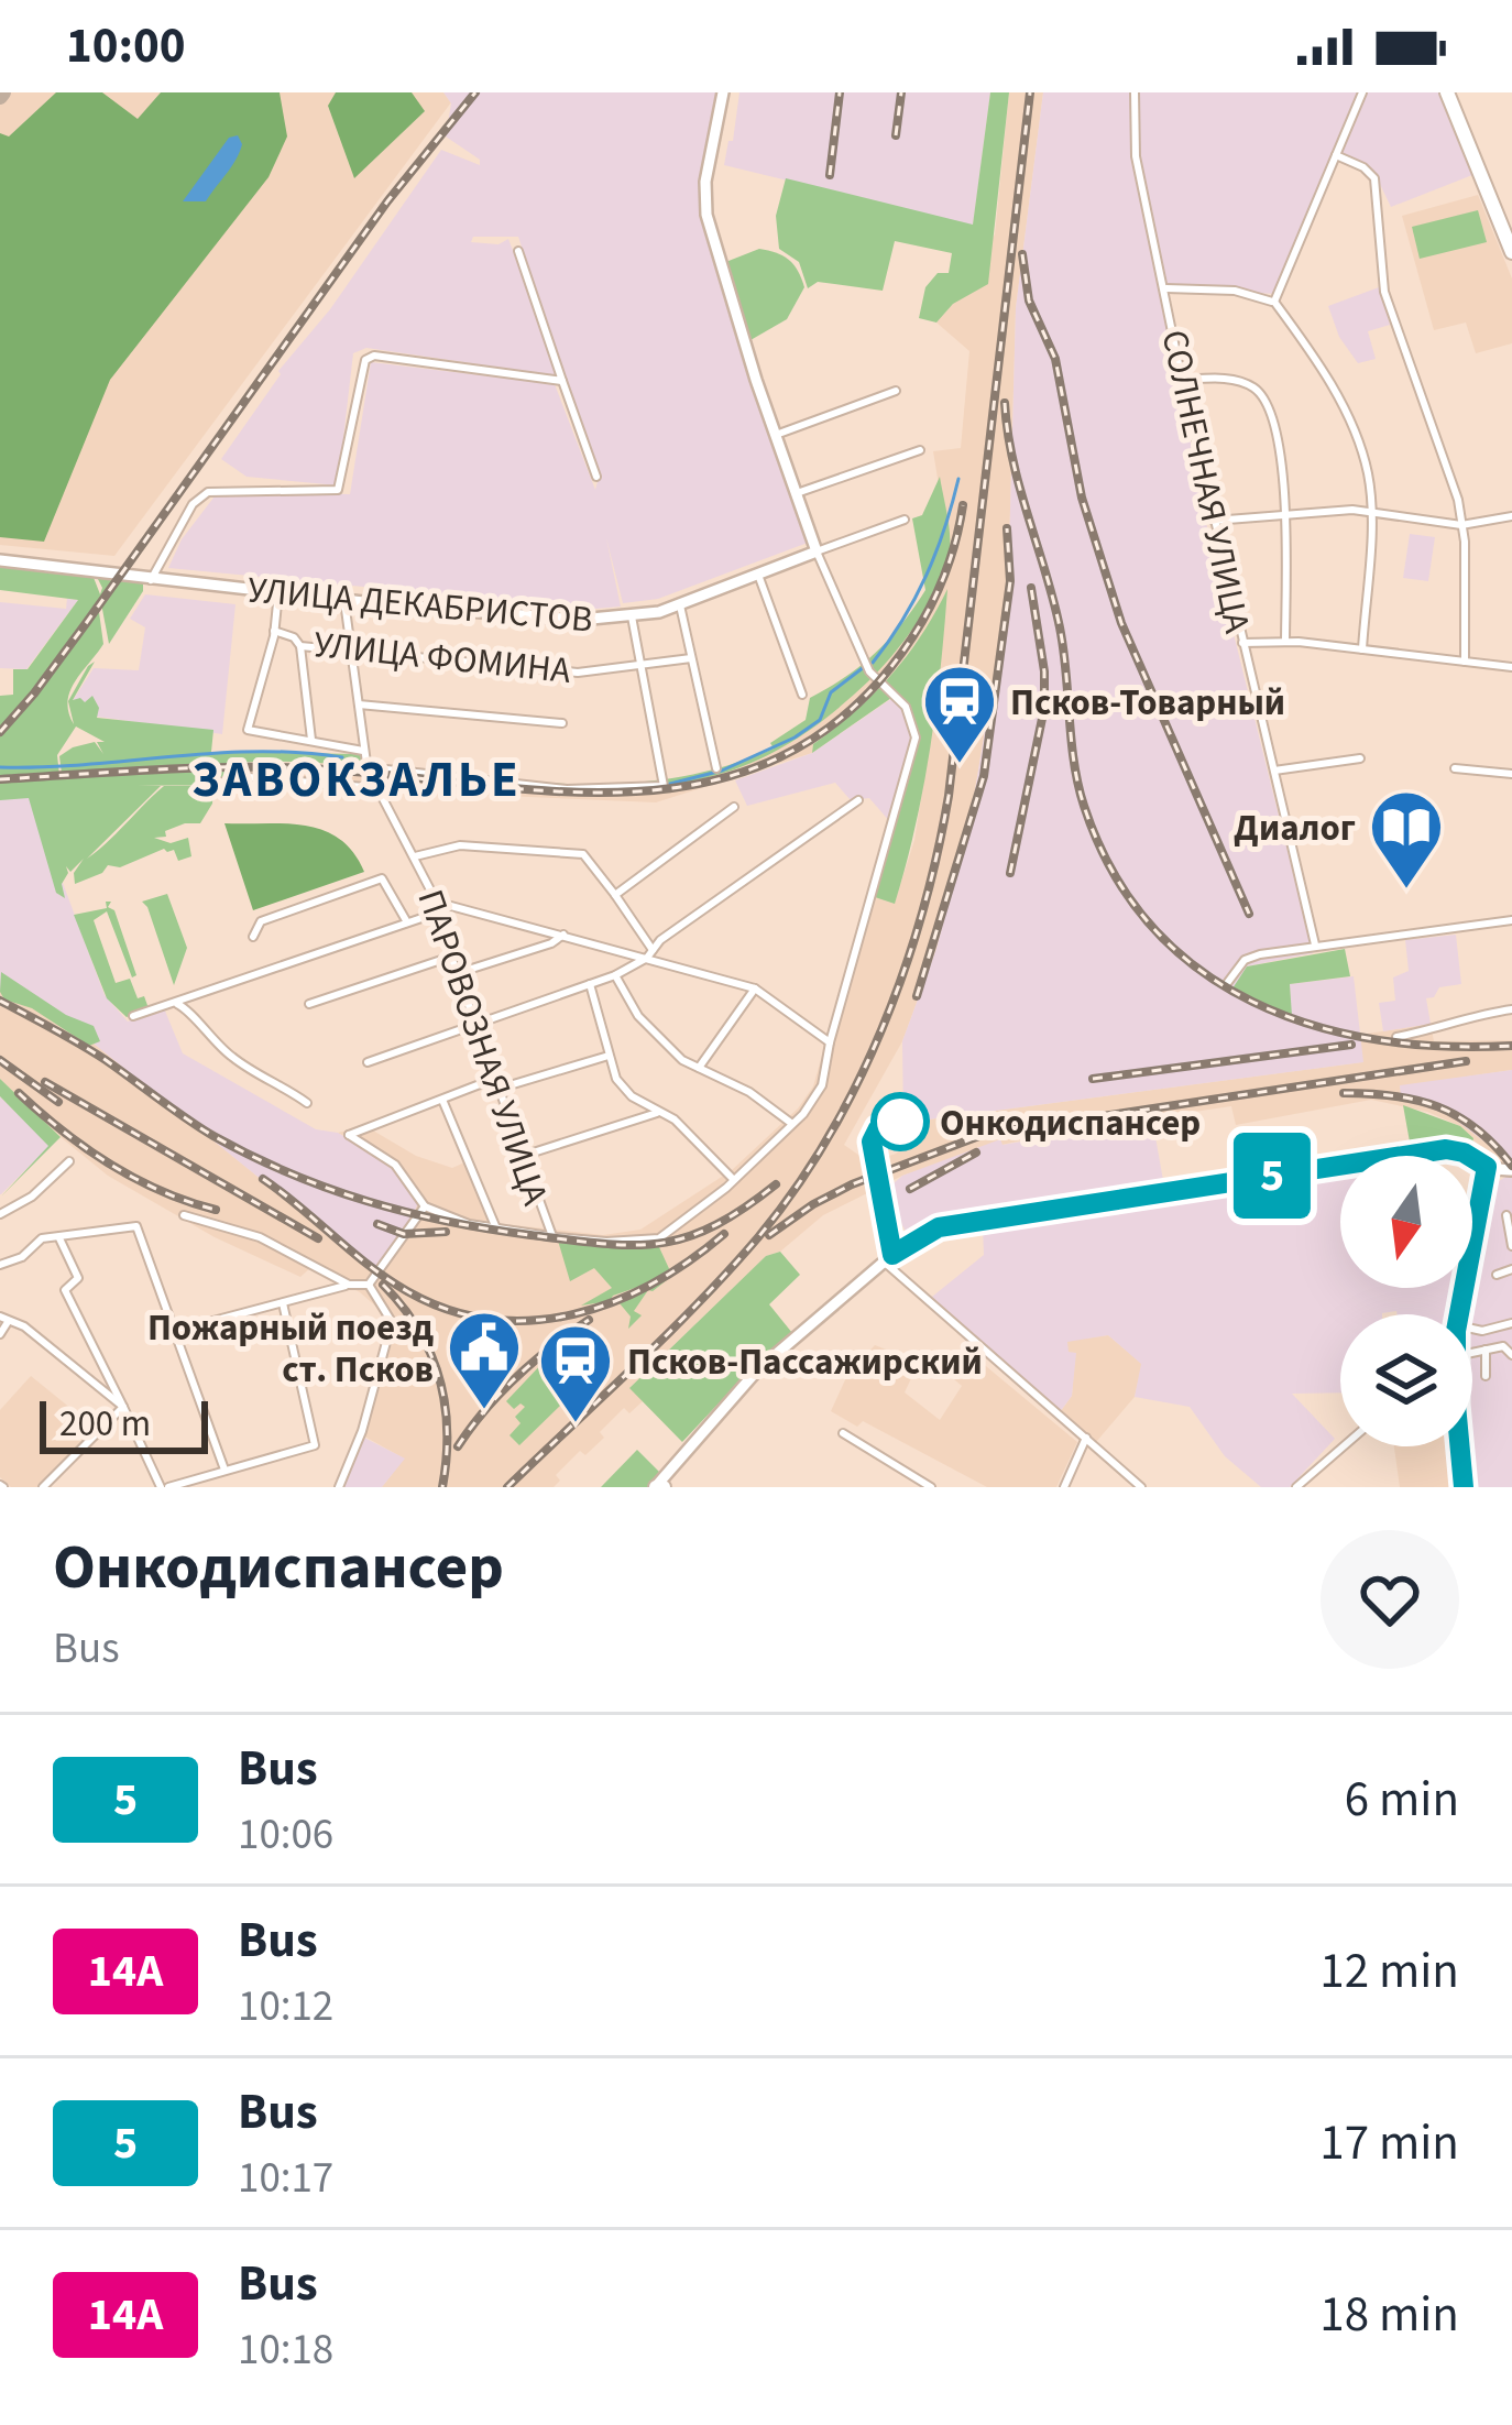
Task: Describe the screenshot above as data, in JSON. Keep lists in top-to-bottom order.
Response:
{
  "streets": {
    "street": [
      "СОЛНЕЧНАЯ УЛИЦА",
      "УЛИЦА ДЕКАБРИСТОВ",
      "УЛИЦА ФОМИНА",
      "ПАРОВОЗНАЯ УЛИЦА"
    ]
  },
  "districts": ["ЗАВОКЗАЛЬЕ"],
  "places": {
    "station": ["Псков-Товарный", "Псков-Пассажирский"],
    "library": ["Диалог"],
    "other": ["Онкодиспансер"],
    "public building": ["Пожарный поезд ст. Псков"]
  },
  "lines": ["bus line 5"],
  "scale_bar": "200 m",
  "north": "bottom",
  "page": {
    "status": "10:00",
    "on_map": "5",
    "scale": "200 m",
    "heading": ["Онкодиспансер", "Bus"],
    "list": [
      {
        "mark": "5",
        "name": "Bus",
        "note": "10:06",
        "value": "6 min"
      },
      {
        "mark": "14А",
        "name": "Bus",
        "note": "10:12",
        "value": "12 min"
      },
      {
        "mark": "5",
        "name": "Bus",
        "note": "10:17",
        "value": "17 min"
      },
      {
        "mark": "14А",
        "name": "Bus",
        "note": "10:18",
        "value": "18 min"
      }
    ]
  }
}
